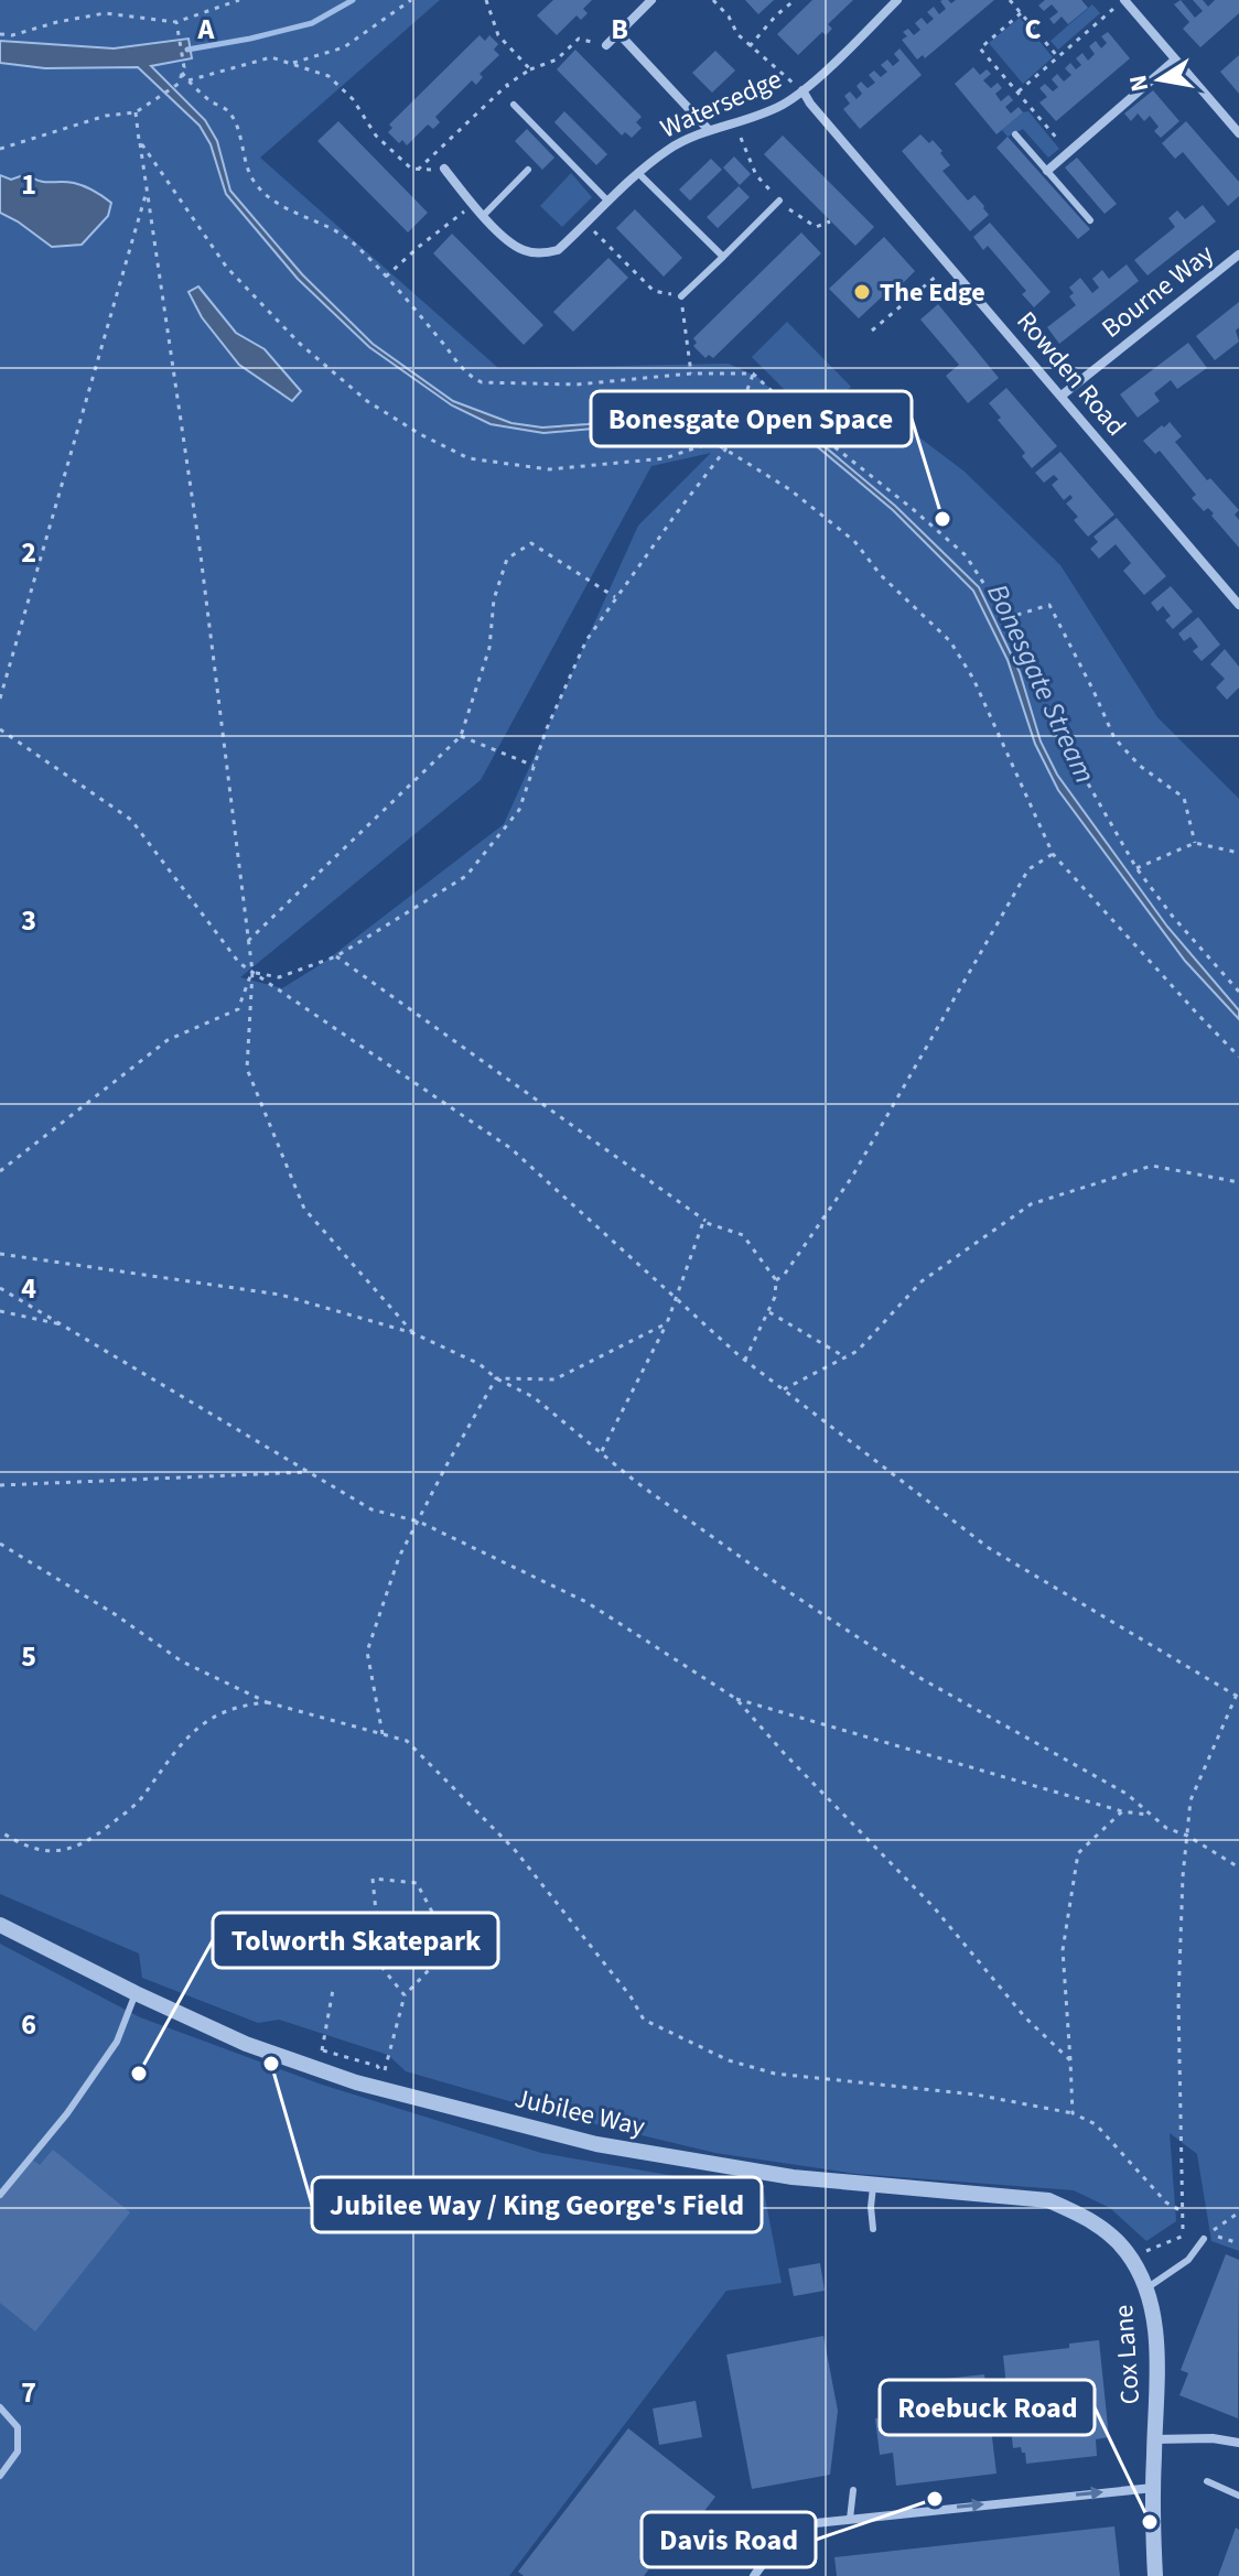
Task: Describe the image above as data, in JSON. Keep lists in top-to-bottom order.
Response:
{
  "streets": {
    "street": [
      "Watersedge",
      "Bourne Way",
      "Rowden Road",
      "Jubilee Way",
      "Cox Lane"
    ]
  },
  "crossings": [
    ["Watersedge", "Rowden Road"],
    ["Bourne Way", "Rowden Road"],
    ["Jubilee Way", "Cox Lane"]
  ],
  "water": ["Bonesgate Stream"],
  "places": [
    "The Edge",
    "Bonesgate Open Space",
    "Jubilee Way / King George's Field",
    "Tolworth Skatepark",
    "Davis Road",
    "Roebuck Road"
  ],
  "north": "left",
  "grid": {
    "columns": ["A", "B", "C"],
    "rows": [
      "1",
      "2",
      "3",
      "4",
      "5",
      "6",
      "7"
    ]
  }
}
